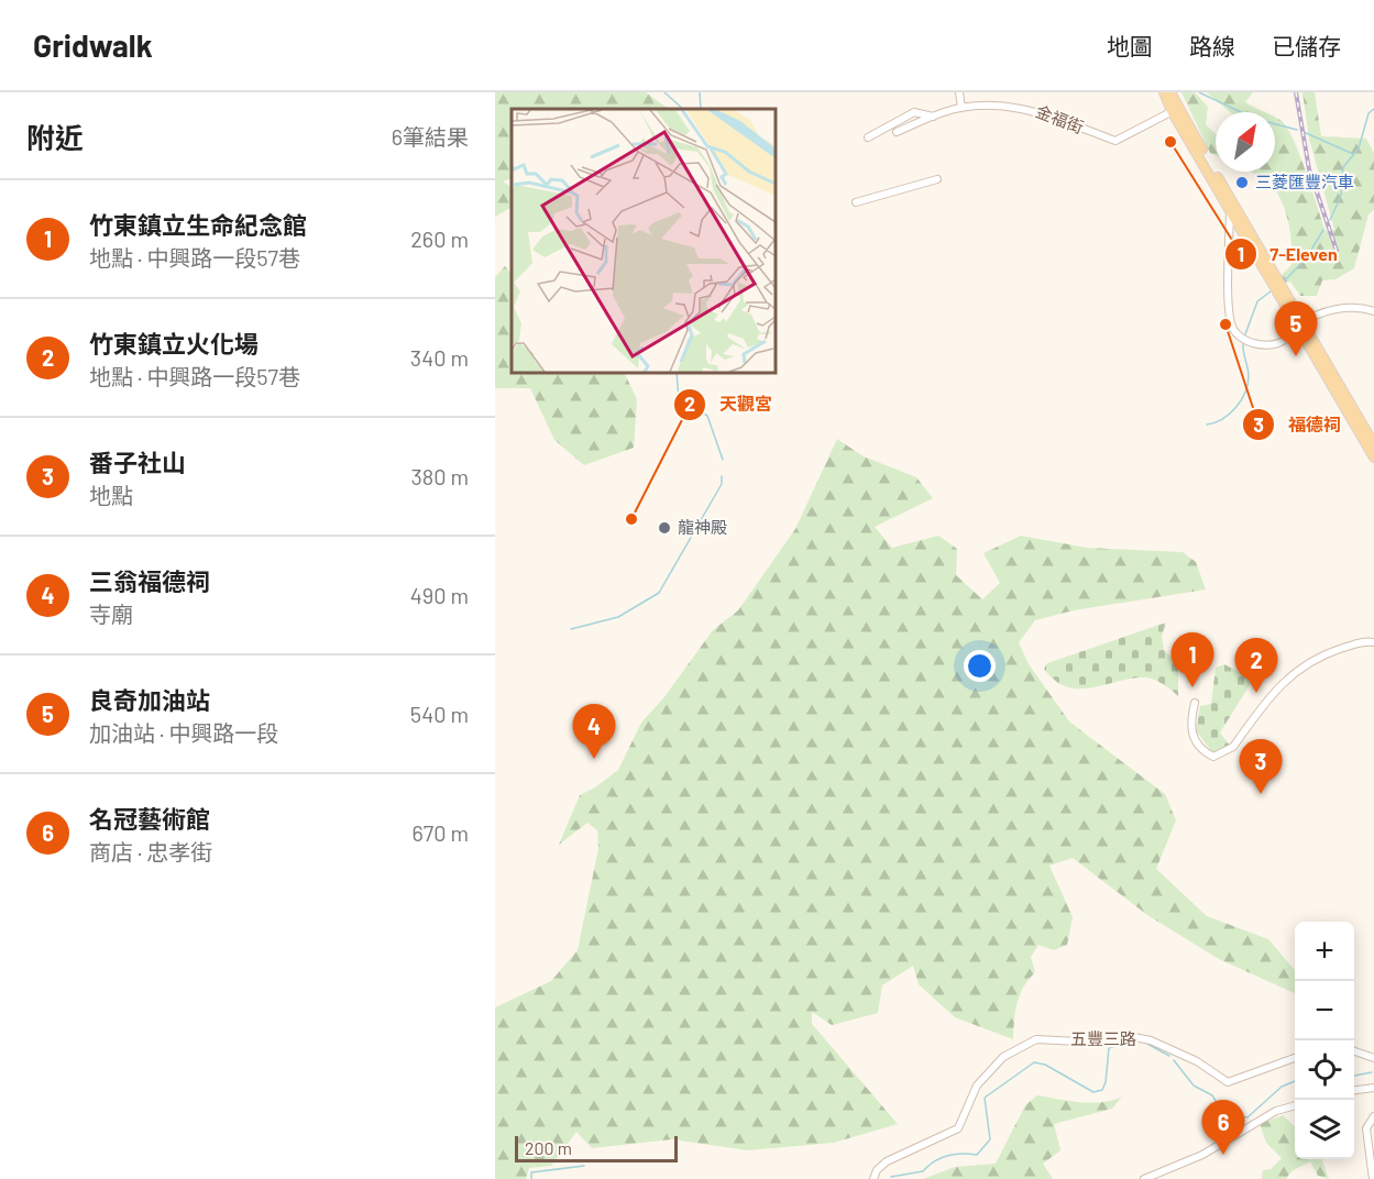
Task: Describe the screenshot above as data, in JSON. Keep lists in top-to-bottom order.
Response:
{
  "streets": {
    "street": ["金福街", "五豐三路"]
  },
  "places": [
    "7-Eleven",
    "三菱匯豐汽車",
    "福德祠",
    "天觀宮",
    "龍神殿"
  ],
  "scale_bar": "200 m",
  "north": "top right",
  "page": {
    "header": "Gridwalk",
    "nav": ["地圖", "路線", "已儲存"],
    "heading": ["附近", "6筆結果"],
    "list": [
      {
        "mark": "1",
        "name": "竹東鎮立生命紀念館",
        "note": "地點 · 中興路一段57巷",
        "value": "260 m"
      },
      {
        "mark": "2",
        "name": "竹東鎮立火化場",
        "note": "地點 · 中興路一段57巷",
        "value": "340 m"
      },
      {
        "mark": "3",
        "name": "番子社山",
        "note": "地點",
        "value": "380 m"
      },
      {
        "mark": "4",
        "name": "三翁福德祠",
        "note": "寺廟",
        "value": "490 m"
      },
      {
        "mark": "5",
        "name": "良奇加油站",
        "note": "加油站 · 中興路一段",
        "value": "540 m"
      },
      {
        "mark": "6",
        "name": "名冠藝術館",
        "note": "商店 · 忠孝街",
        "value": "670 m"
      }
    ],
    "pins": [
      "5",
      "1",
      "2",
      "4",
      "3",
      "6"
    ],
    "map_buttons": ["+", "−"],
    "scale": "200 m"
  }
}
